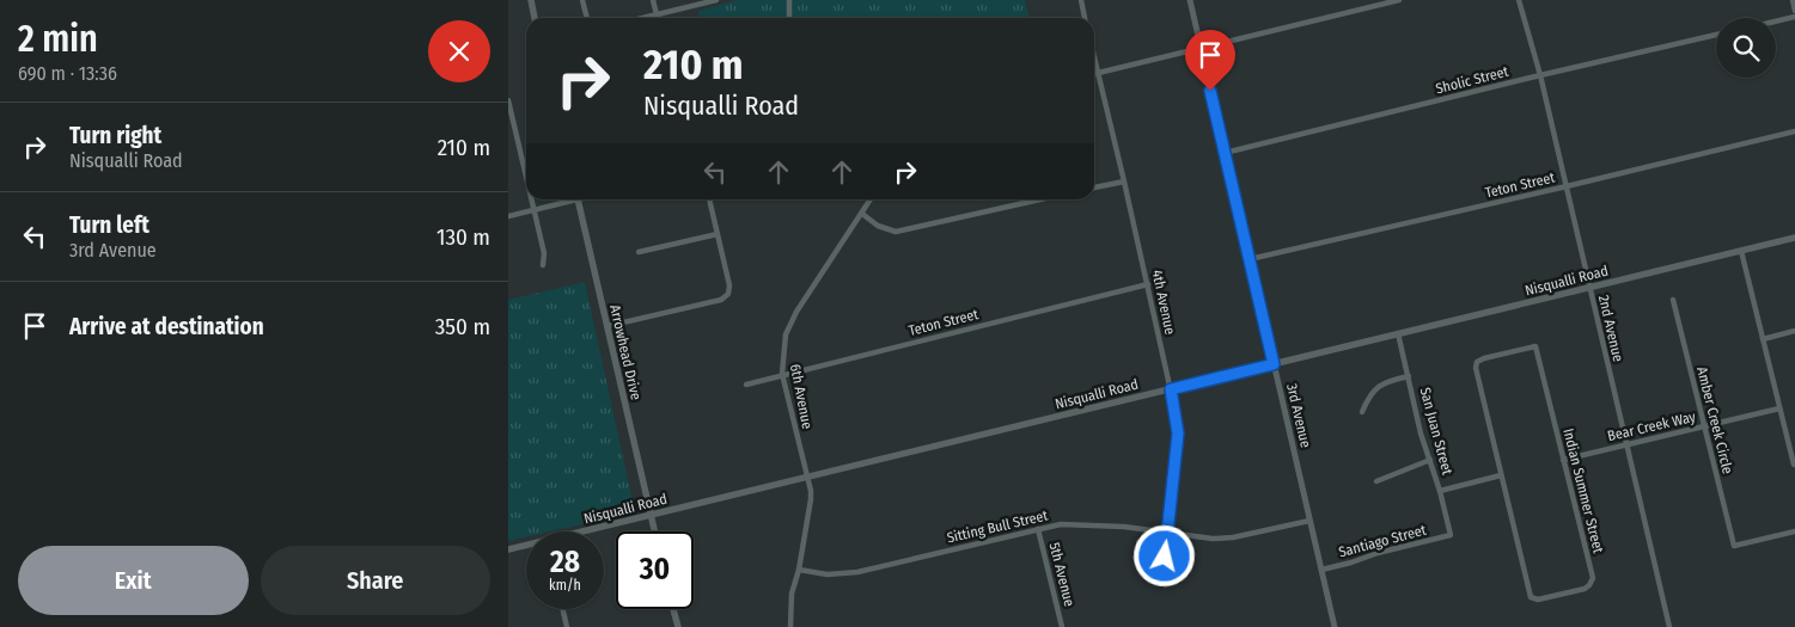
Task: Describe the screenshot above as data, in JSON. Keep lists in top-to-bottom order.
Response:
{
  "streets": {
    "main road": ["Nisqualli Road", "Arrowhead Drive"],
    "street": [
      "Sholic Street",
      "Teton Street",
      "4th Avenue",
      "2nd Avenue",
      "6th Avenue",
      "3rd Avenue",
      "Amber Creek Circle",
      "Bear Creek Way",
      "San Juan Street",
      "Indian Summer Street",
      "Sitting Bull Street",
      "Santiago Street",
      "5th Avenue"
    ]
  },
  "crossings": [
    ["Sholic Street", "2nd Avenue"],
    ["Sholic Street", "3rd Avenue"],
    ["Teton Street", "4th Avenue"],
    ["Teton Street", "2nd Avenue"],
    ["Teton Street", "6th Avenue"],
    ["Teton Street", "3rd Avenue"],
    ["Nisqualli Road", "4th Avenue"],
    ["Nisqualli Road", "2nd Avenue"],
    ["Nisqualli Road", "Arrowhead Drive"],
    ["Nisqualli Road", "6th Avenue"],
    ["Nisqualli Road", "3rd Avenue"],
    ["Nisqualli Road", "San Juan Street"],
    ["4th Avenue", "Sitting Bull Street"],
    ["2nd Avenue", "Bear Creek Way"],
    ["6th Avenue", "Sitting Bull Street"],
    ["3rd Avenue", "Sitting Bull Street"],
    ["3rd Avenue", "Santiago Street"],
    ["Amber Creek Circle", "Bear Creek Way"],
    ["Bear Creek Way", "Indian Summer Street"],
    ["San Juan Street", "Santiago Street"],
    ["Sitting Bull Street", "5th Avenue"]
  ],
  "page": {
    "heading": ["2 min", "690 m · 13:36"],
    "turn": ["210 m", "Nisqualli Road"],
    "list": [
      {
        "name": "Turn right",
        "note": "Nisqualli Road",
        "value": "210 m"
      },
      {
        "name": "Turn left",
        "note": "3rd Avenue",
        "value": "130 m"
      },
      {
        "name": "Arrive at destination",
        "value": "350 m"
      }
    ],
    "speed": "28 km/h",
    "limit": "30",
    "buttons": ["Exit", "Share"]
  }
}
